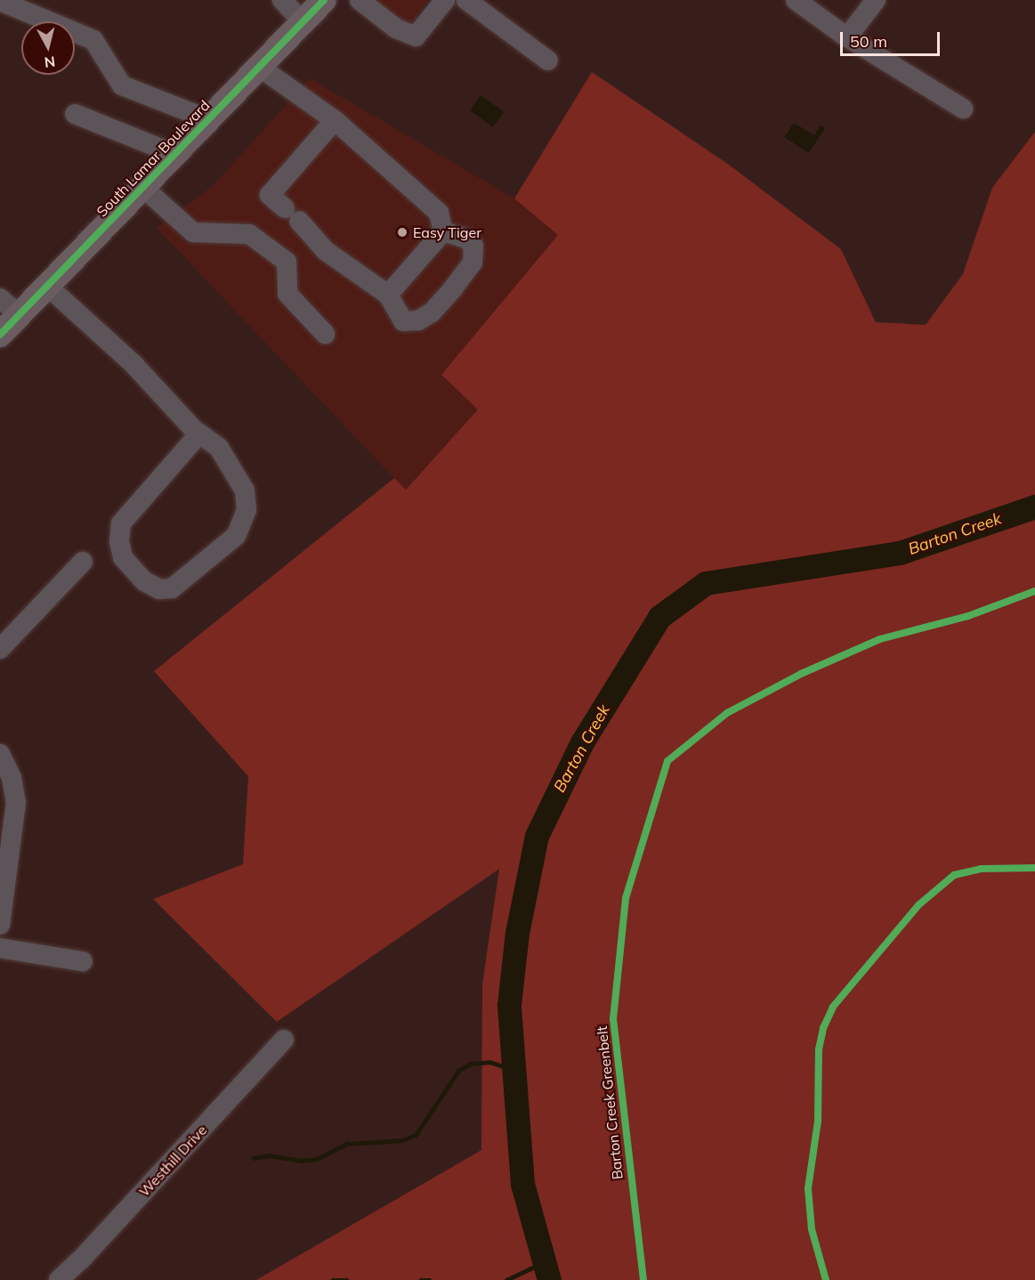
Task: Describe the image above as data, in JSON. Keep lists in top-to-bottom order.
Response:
{
  "streets": {
    "main road": ["South Lamar Boulevard"],
    "street": ["Westhill Drive"],
    "cycle path": ["Barton Creek Greenbelt"]
  },
  "water": ["Barton Creek"],
  "places": ["Easy Tiger"],
  "scale_bar": "50 m",
  "north": "bottom"
}
